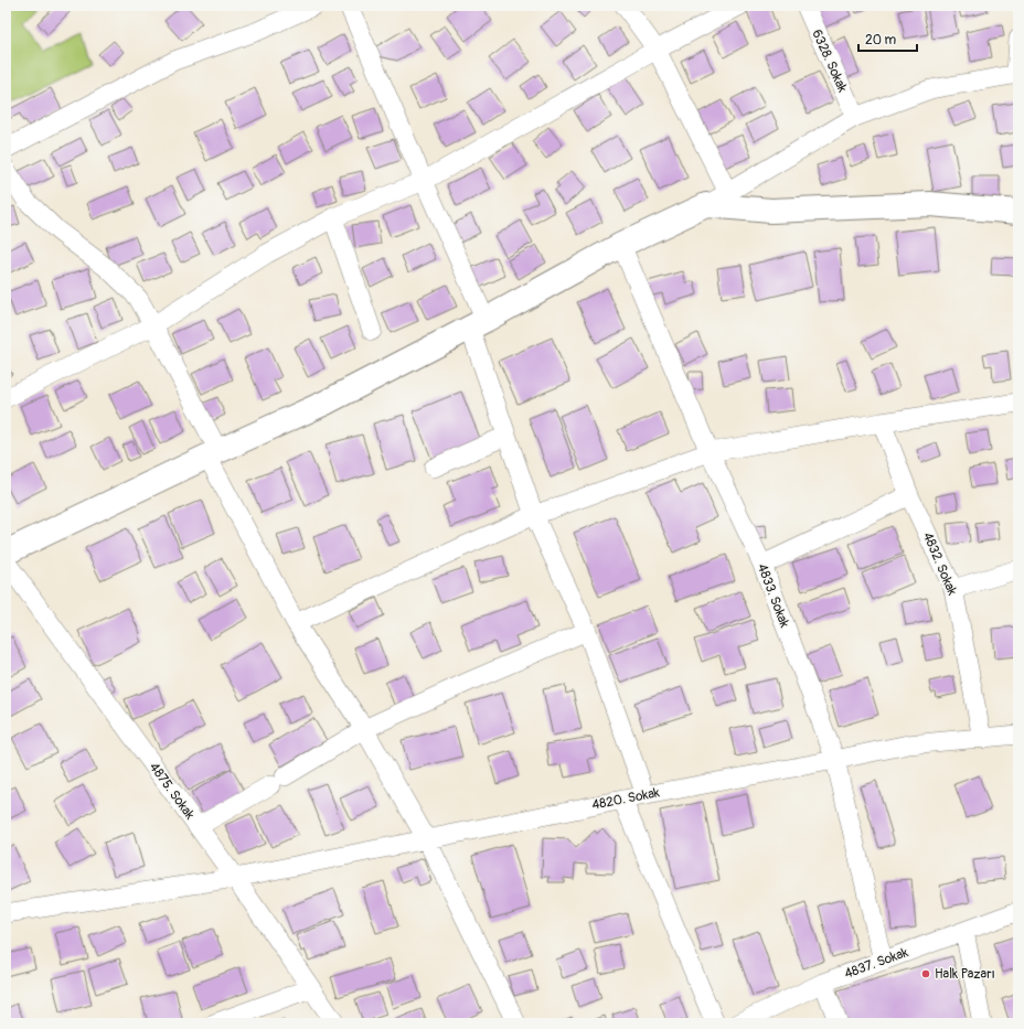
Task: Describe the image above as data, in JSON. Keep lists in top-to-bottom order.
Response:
{
  "streets": {
    "street": [
      "6328. Sokak",
      "4832. Sokak",
      "4833. Sokak",
      "4875. Sokak",
      "4820. Sokak",
      "4837. Sokak"
    ]
  },
  "crossings": [
    ["4832. Sokak", "4820. Sokak"],
    ["4833. Sokak", "4820. Sokak"],
    ["4833. Sokak", "4837. Sokak"],
    ["4875. Sokak", "4820. Sokak"]
  ],
  "places": ["Halk Pazarı"],
  "scale_bar": "20 m"
}
